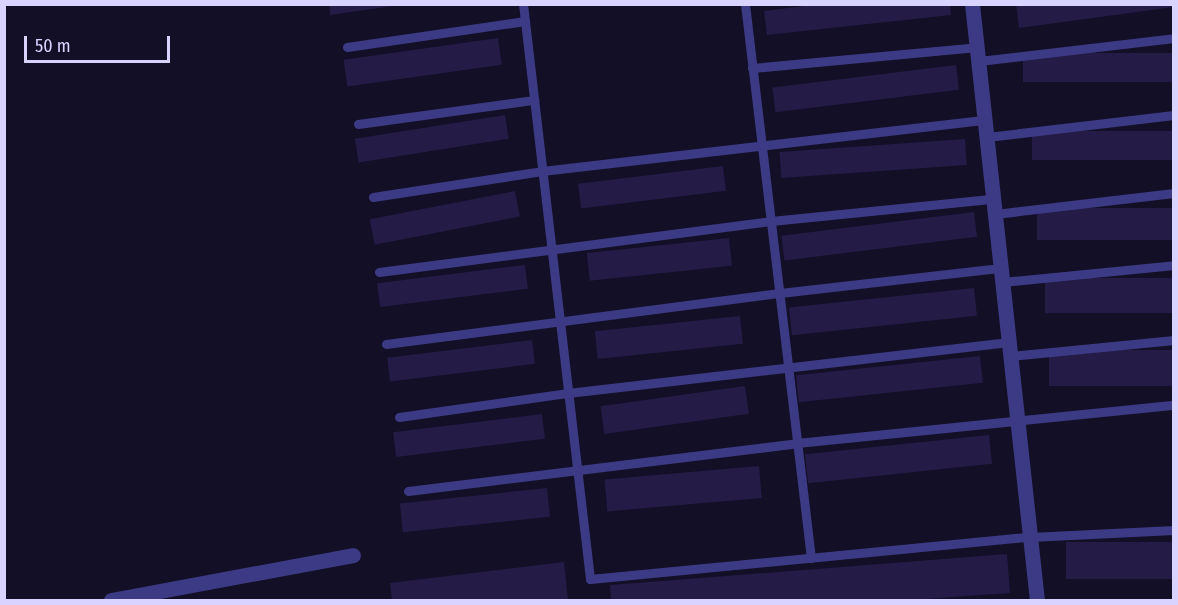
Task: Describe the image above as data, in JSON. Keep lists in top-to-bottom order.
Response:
{
  "scale_bar": "50 m"
}
